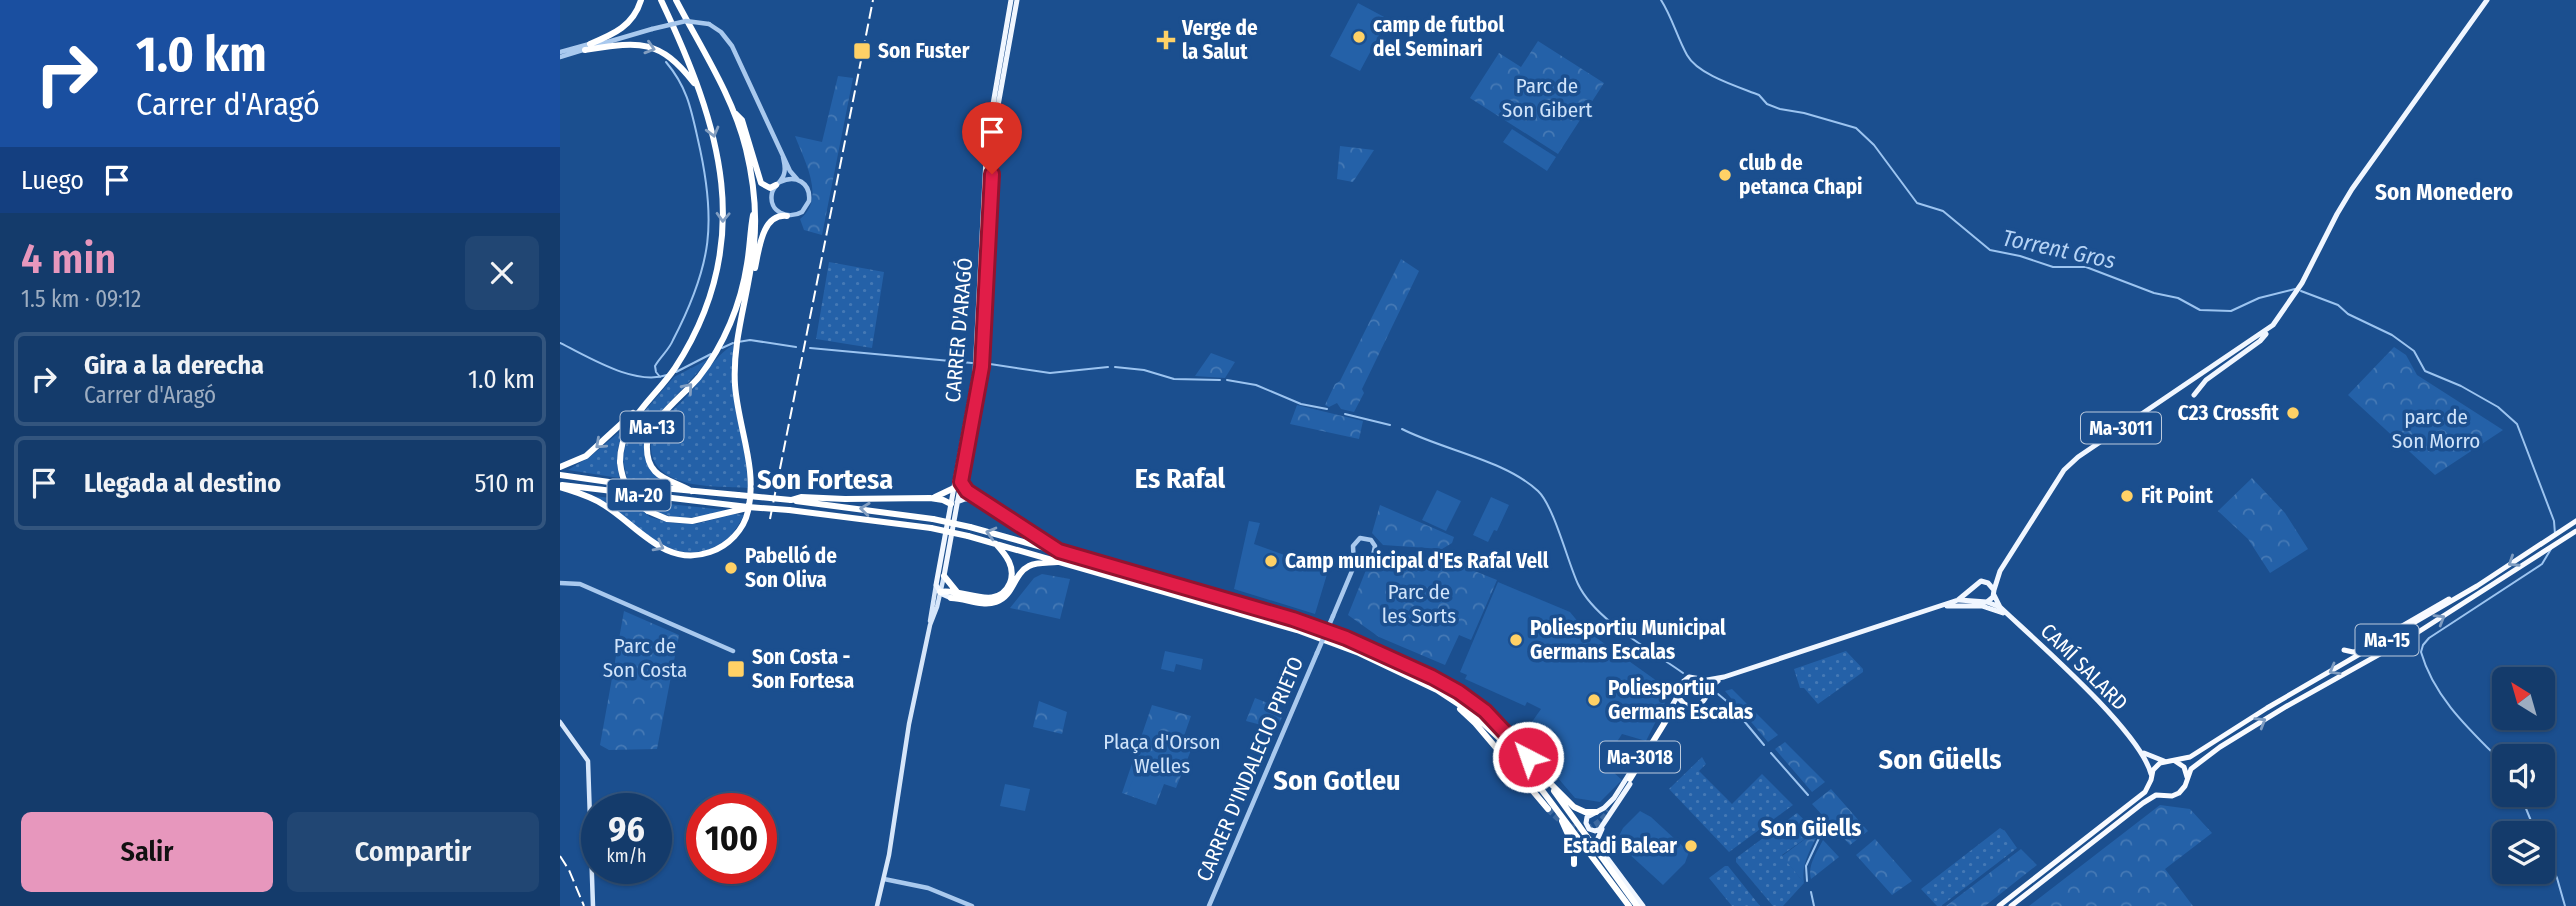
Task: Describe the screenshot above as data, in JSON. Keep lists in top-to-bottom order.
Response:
{
  "streets": {
    "highway": ["Ma-13", "Ma-20", "Ma-15"],
    "main road": [
      "CARRER D'ARAGÓ",
      "Ma-3011",
      "CAMÍ SALARD",
      "Ma-3018"
    ],
    "street": ["CARRER D'INDALECIO PRIETO"]
  },
  "crossings": [
    ["Ma-13", "Ma-20"],
    ["Ma-3011", "CAMÍ SALARD"],
    ["Ma-3011", "Ma-3018"],
    ["Ma-15", "CAMÍ SALARD"],
    ["CAMÍ SALARD", "Ma-3018"]
  ],
  "districts": [
    "Son Monedero",
    "Es Rafal",
    "Son Fortesa",
    "Son Güells",
    "Son Gotleu",
    "Son Güells"
  ],
  "water": ["Torrent Gros"],
  "parks": [
    "Parc de Son Gibert",
    "parc de Son Morro",
    "Parc de les Sorts",
    "Parc de Son Costa",
    "Plaça d'Orson Welles"
  ],
  "places": {
    "other": [
      "camp de futbol del Seminari",
      "club de petanca Chapi",
      "C23 Crossfit",
      "Fit Point",
      "Camp municipal d'Es Rafal Vell",
      "Pabelló de Son Oliva",
      "Poliesportiu Municipal Germans Escalas",
      "Poliesportiu Germans Escalas",
      "Estadi Balear"
    ],
    "health": ["Verge de la Salut"],
    "transit": ["Son Fuster", "Son Costa - Son Fortesa"]
  },
  "north": "top left",
  "page": {
    "turn": ["1.0 km", "Carrer d'Aragó"],
    "then": "Luego",
    "heading": ["4 min", "1.5 km · 09:12"],
    "list": [
      {
        "name": "Gira a la derecha",
        "note": "Carrer d'Aragó",
        "value": "1.0 km"
      },
      {
        "name": "Llegada al destino",
        "value": "510 m"
      }
    ],
    "speed": "96 km/h",
    "limit": "100",
    "buttons": ["Salir", "Compartir"]
  }
}
